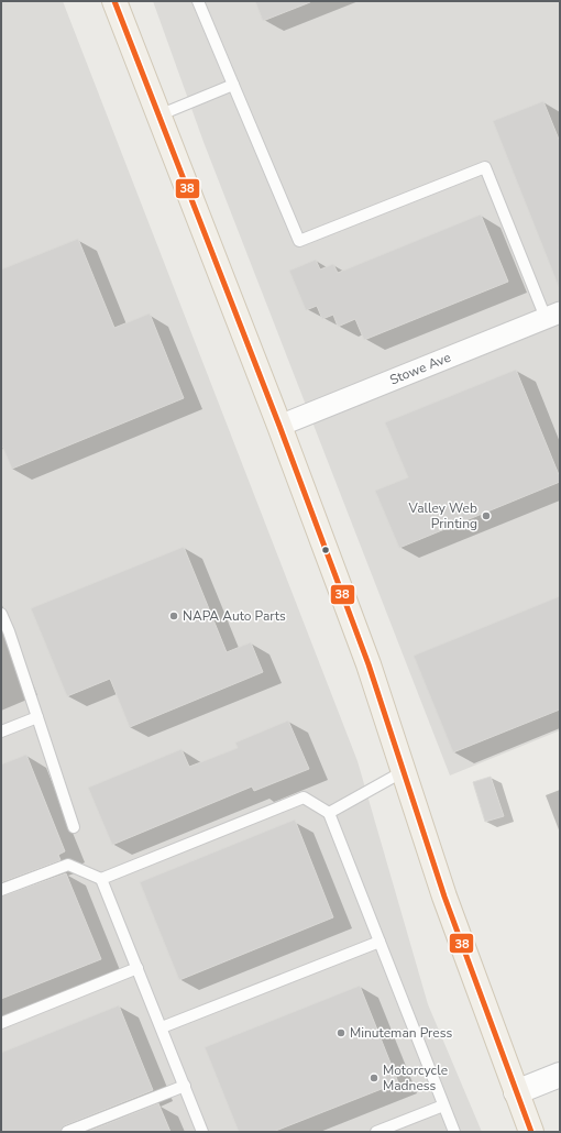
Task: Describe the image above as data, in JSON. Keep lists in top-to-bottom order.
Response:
{
  "streets": {
    "street": ["Stowe Ave"]
  },
  "places": [
    "Valley Web Printing",
    "NAPA Auto Parts",
    "Minuteman Press",
    "Motorcycle Madness"
  ],
  "lines": ["transit line 38"]
}
